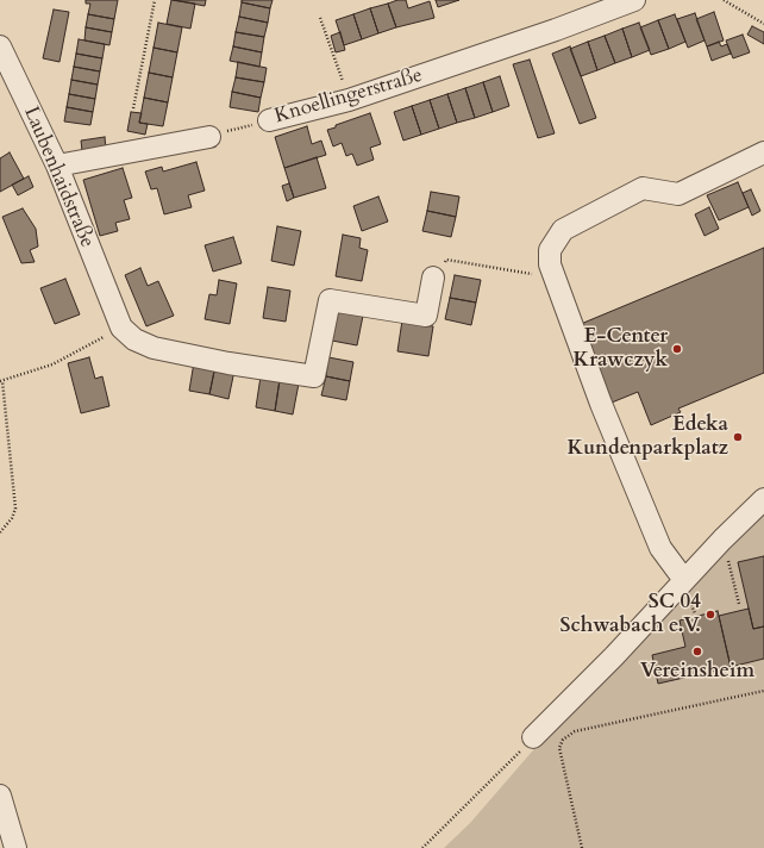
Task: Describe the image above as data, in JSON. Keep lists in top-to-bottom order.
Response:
{
  "streets": {
    "street": ["Knoellingerstraße", "Laubenhaidstraße"]
  },
  "places": [
    "E-Center Krawczyk",
    "Edeka Kundenparkplatz",
    "SC 04 Schwabach e.V.",
    "Vereinsheim"
  ]
}
